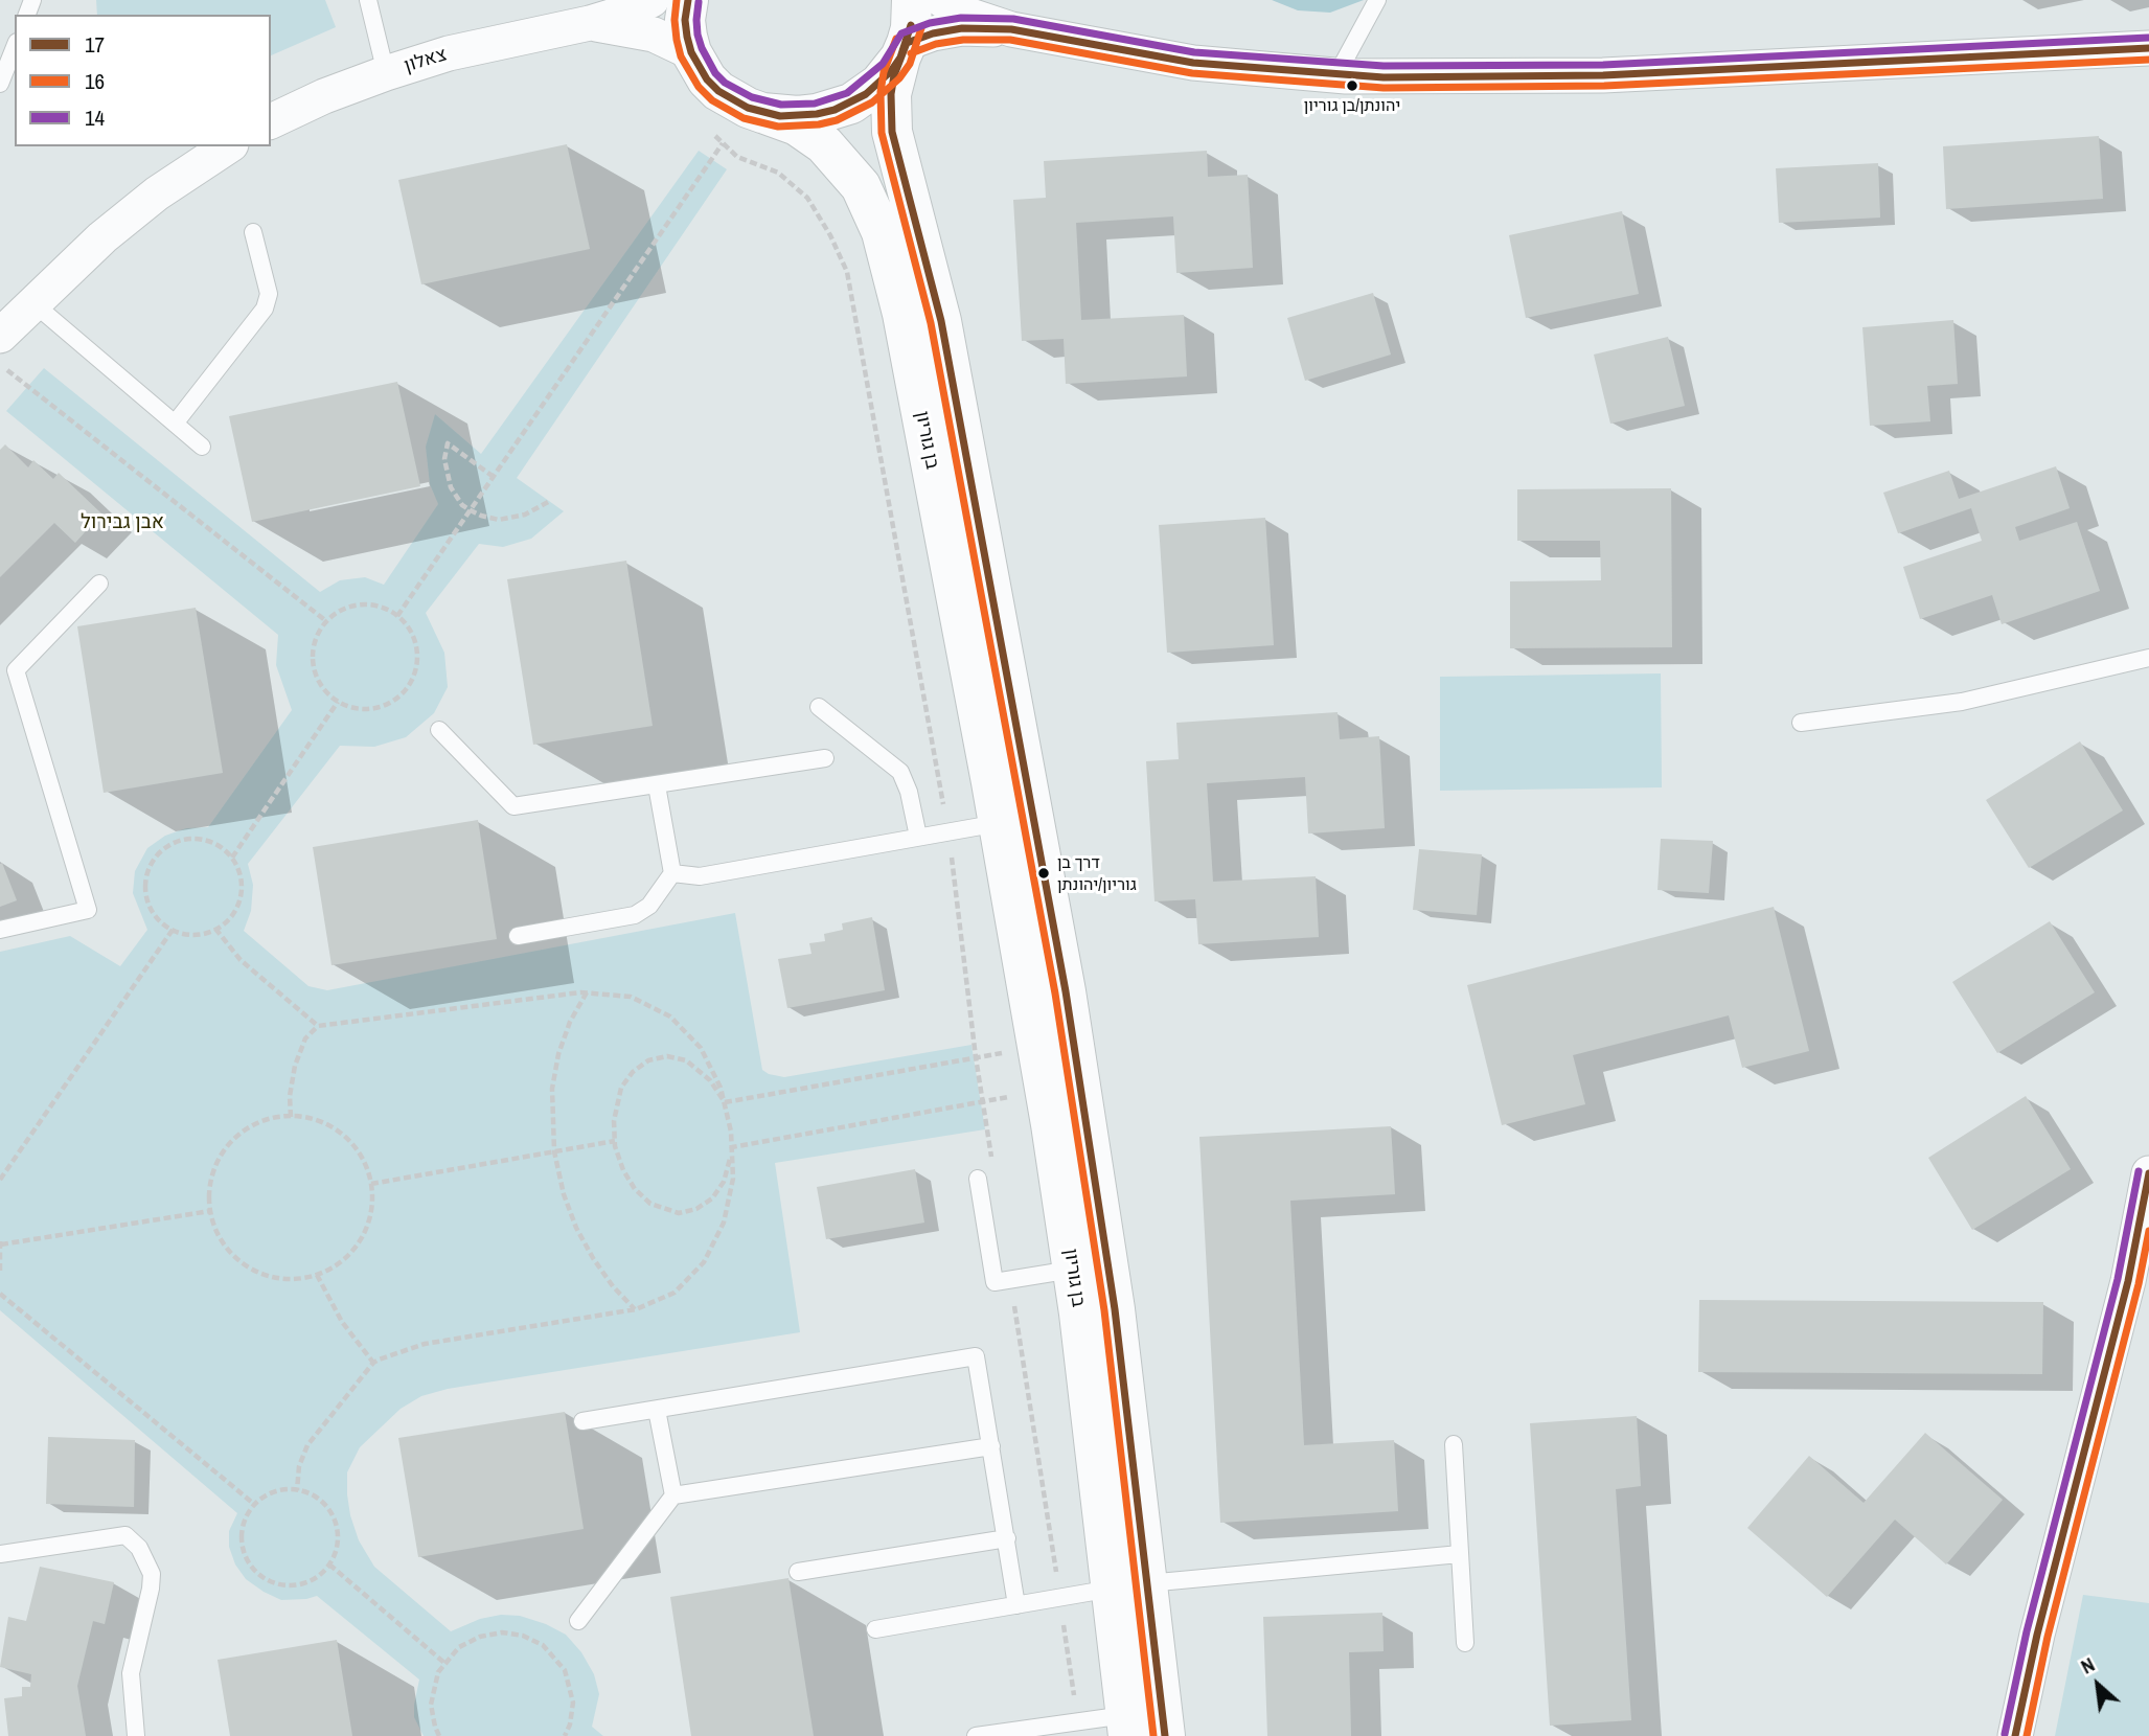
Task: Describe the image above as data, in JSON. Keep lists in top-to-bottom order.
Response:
{
  "streets": {
    "street": ["צאלון", "בן גוריון"]
  },
  "crossings": [
    ["צאלון", "בן גוריון"]
  ],
  "districts": ["אבן גבירול"],
  "places": ["יהונתן/בן גוריון", "דרך בן גוריון/יהונתן"],
  "lines": ["transit line 17", "transit line 16", "transit line 14"],
  "legend": ["17", "16", "14"],
  "north": "top left"
}
